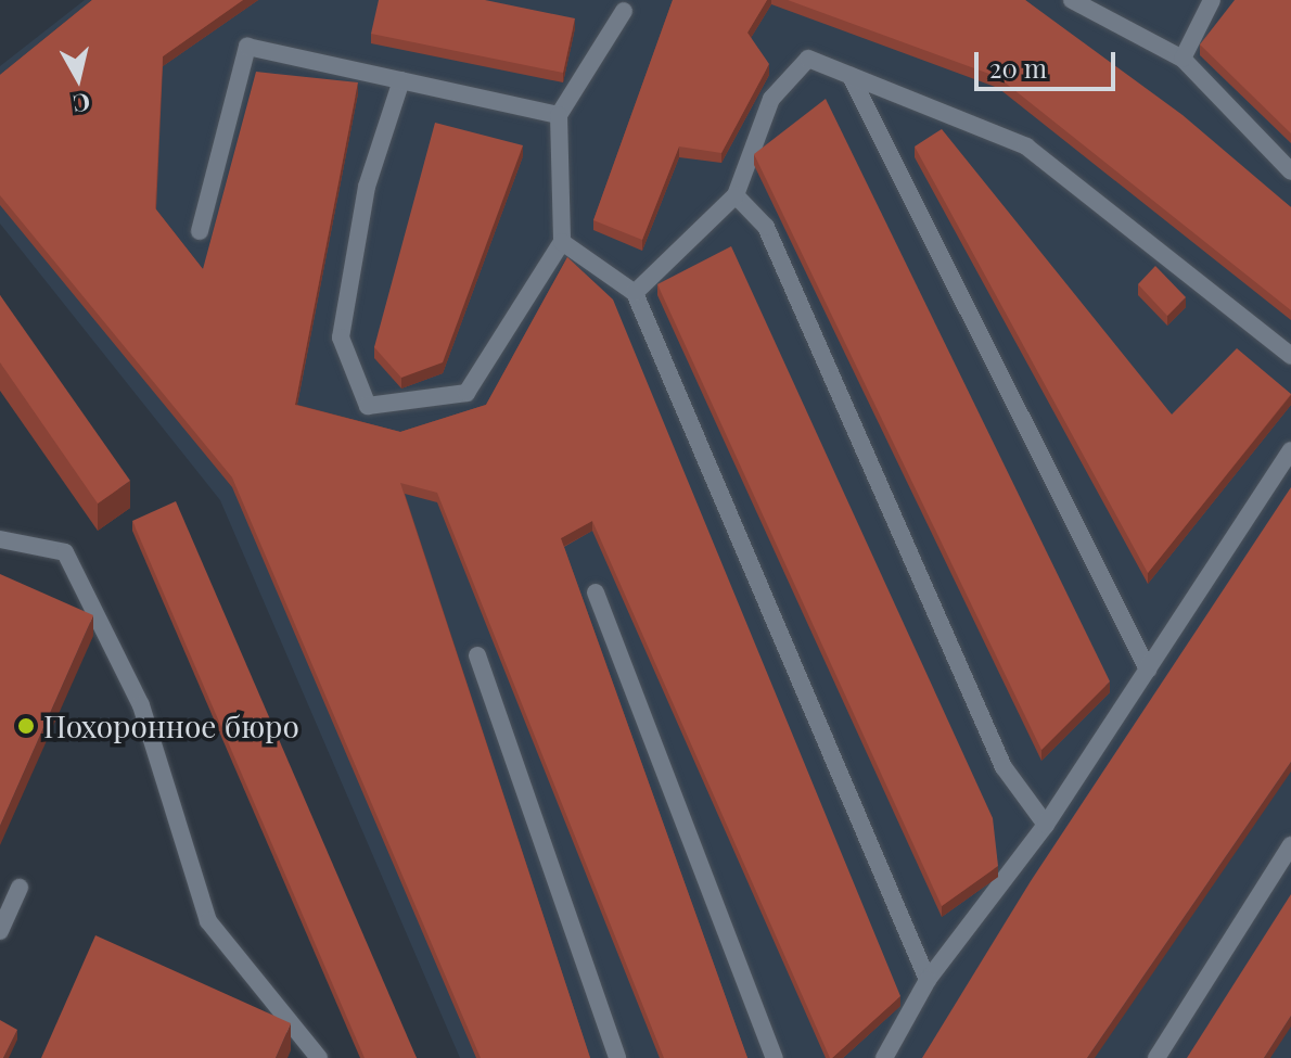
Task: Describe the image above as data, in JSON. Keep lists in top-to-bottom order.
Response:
{
  "places": ["Похоронное бюро"],
  "scale_bar": "20 m",
  "north": "bottom"
}
